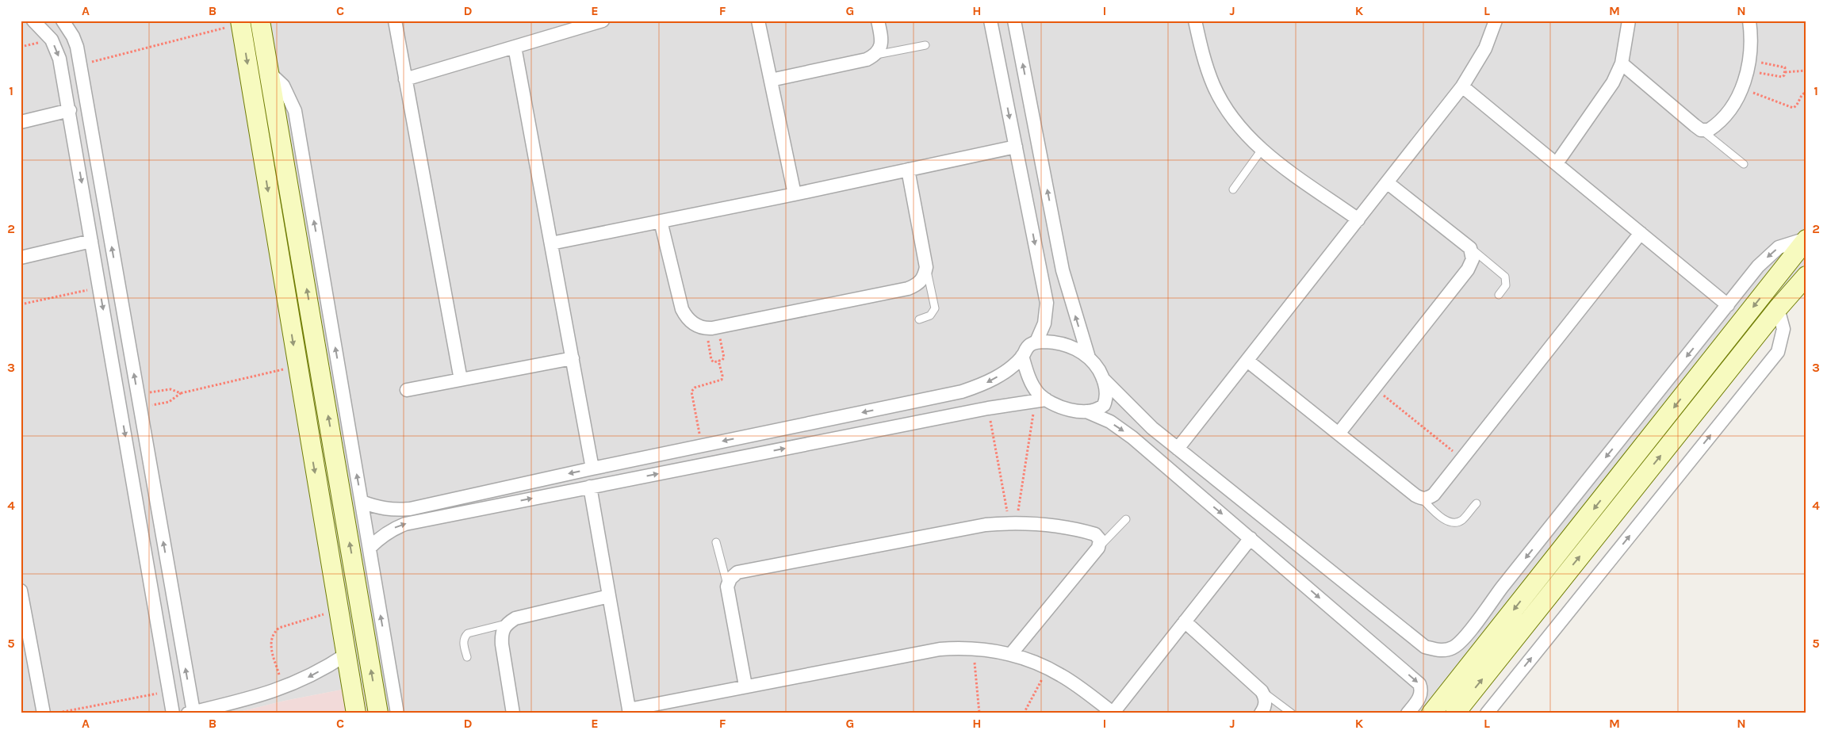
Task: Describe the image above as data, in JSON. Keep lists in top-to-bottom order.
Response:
{
  "grid": {
    "columns": [
      "A",
      "B",
      "C",
      "D",
      "E",
      "F",
      "G",
      "H",
      "I",
      "J",
      "K",
      "L",
      "M",
      "N"
    ],
    "rows": [
      "1",
      "2",
      "3",
      "4",
      "5"
    ]
  }
}
